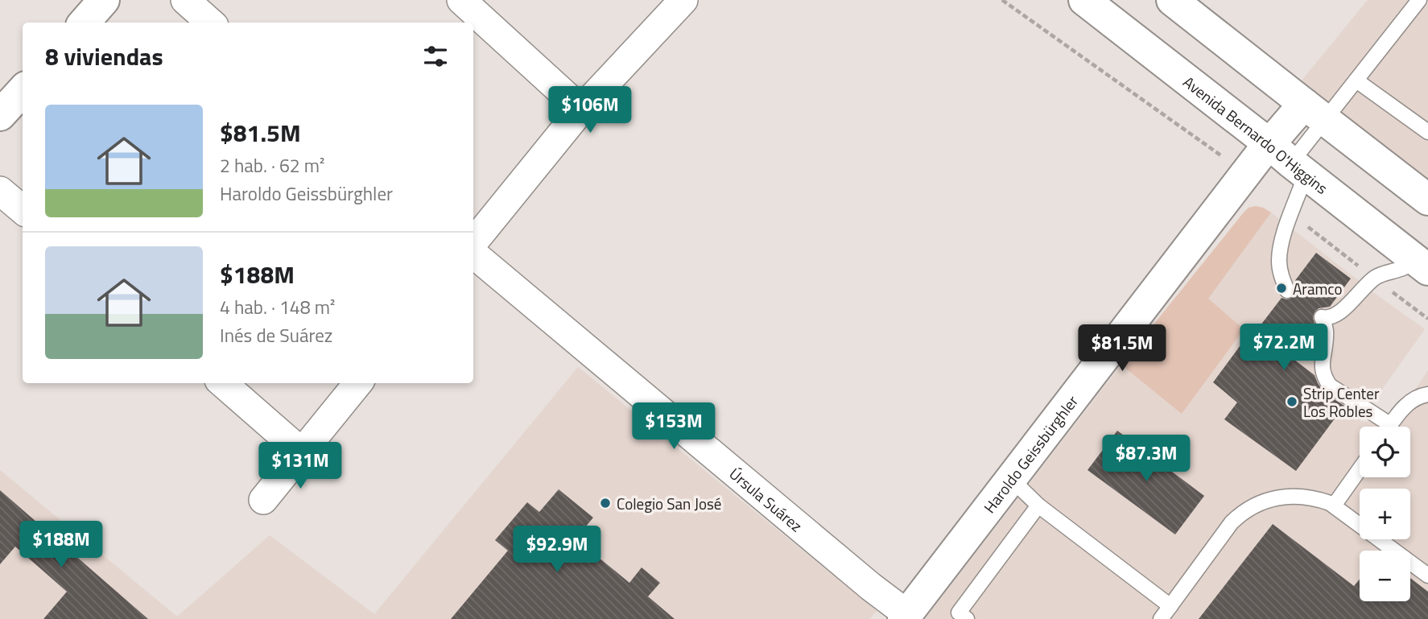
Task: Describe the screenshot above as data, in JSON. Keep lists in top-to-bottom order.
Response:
{
  "streets": {
    "street": ["Avenida Bernardo O'Higgins", "Haroldo Geissbürghler", "Úrsula Suárez"]
  },
  "crossings": [
    ["Avenida Bernardo O'Higgins", "Haroldo Geissbürghler"],
    ["Haroldo Geissbürghler", "Úrsula Suárez"]
  ],
  "places": ["Aramco", "Strip Center Los Robles", "Colegio San José"],
  "page": {
    "heading": "8 viviendas",
    "price": [
      "$106M",
      "$72.2M",
      "$81.5M",
      "$153M",
      "$87.3M",
      "$131M",
      "$188M",
      "$92.9M"
    ],
    "list": [
      {
        "name": "$81.5M",
        "note": "2 hab. · 62 m² · Haroldo Geissbürghler"
      },
      {
        "name": "$188M",
        "note": "4 hab. · 148 m² · Inés de Suárez"
      }
    ],
    "map_buttons": ["+", "−"]
  }
}
